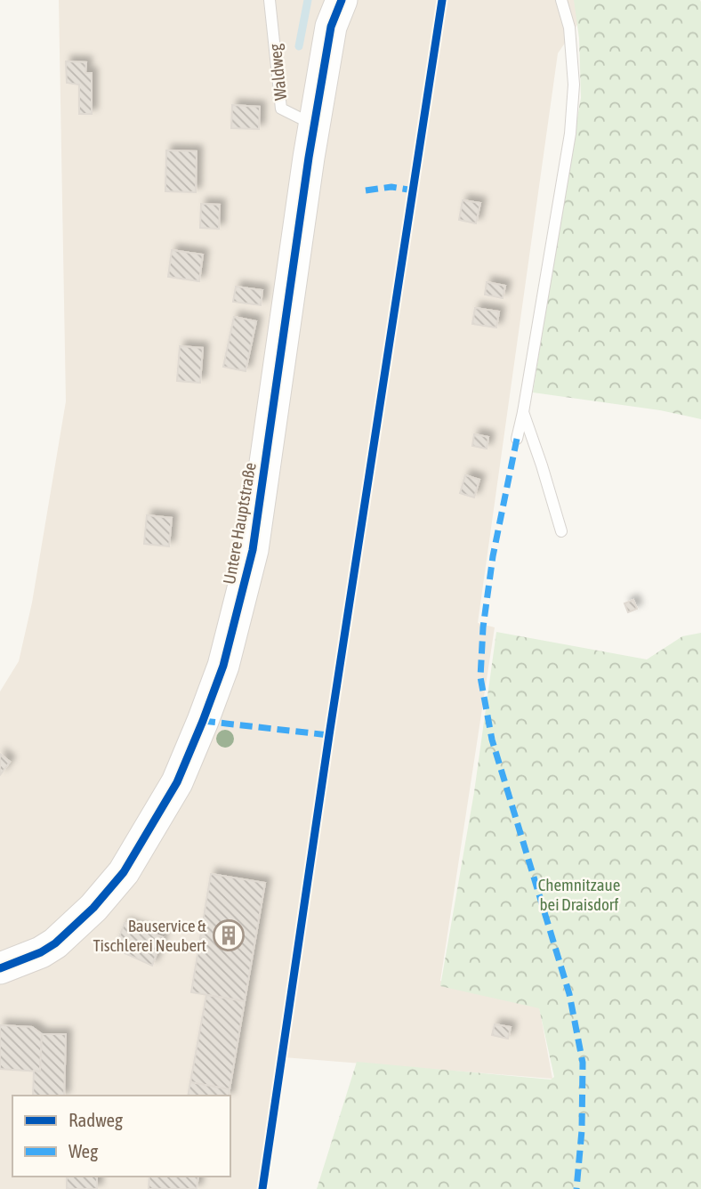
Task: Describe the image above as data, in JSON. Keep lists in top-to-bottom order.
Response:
{
  "streets": {
    "street": ["Untere Hauptstraße"],
    "lane": ["Waldweg"]
  },
  "crossings": [
    ["Waldweg", "Untere Hauptstraße"]
  ],
  "parks": ["Chemnitzaue bei Draisdorf"],
  "places": {
    "building": ["Bauservice & Tischlerei Neubert"]
  },
  "legend": ["Radweg", "Weg"]
}
